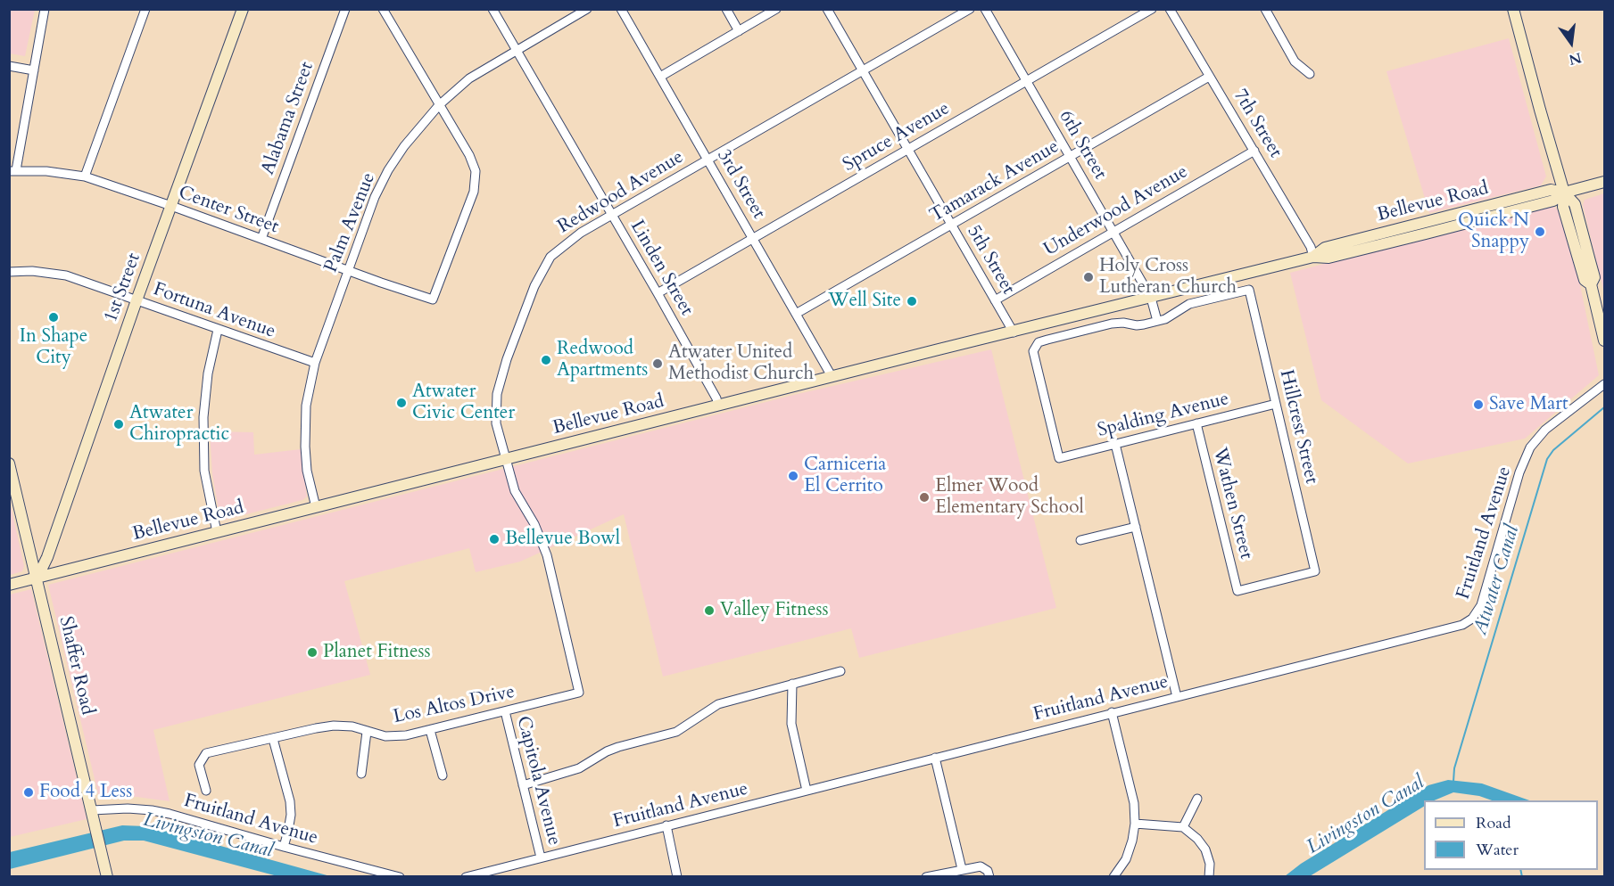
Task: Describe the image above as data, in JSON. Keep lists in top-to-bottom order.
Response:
{
  "streets": {
    "main road": ["Bellevue Road", "1st Street", "Shaffer Road"],
    "street": [
      "Alabama Street",
      "7th Street",
      "Spruce Avenue",
      "6th Street",
      "Tamarack Avenue",
      "3rd Street",
      "Redwood Avenue",
      "Center Street",
      "Underwood Avenue",
      "Palm Avenue",
      "5th Street",
      "Linden Street",
      "Fortuna Avenue",
      "Spalding Avenue",
      "Hillcrest Street",
      "Wathen Street",
      "Fruitland Avenue",
      "Los Altos Drive",
      "Capitola Avenue"
    ]
  },
  "crossings": [
    ["Alabama Street", "Center Street"],
    ["7th Street", "Tamarack Avenue"],
    ["7th Street", "Bellevue Road"],
    ["7th Street", "Underwood Avenue"],
    ["Spruce Avenue", "6th Street"],
    ["Spruce Avenue", "3rd Street"],
    ["Spruce Avenue", "5th Street"],
    ["Spruce Avenue", "Linden Street"],
    ["6th Street", "Tamarack Avenue"],
    ["6th Street", "Bellevue Road"],
    ["6th Street", "Underwood Avenue"],
    ["6th Street", "Spalding Avenue"],
    ["6th Street", "Hillcrest Street"],
    ["Tamarack Avenue", "3rd Street"],
    ["Tamarack Avenue", "5th Street"],
    ["3rd Street", "Redwood Avenue"],
    ["3rd Street", "Bellevue Road"],
    ["Redwood Avenue", "Bellevue Road"],
    ["Redwood Avenue", "5th Street"],
    ["Redwood Avenue", "Linden Street"],
    ["Redwood Avenue", "Los Altos Drive"],
    ["Bellevue Road", "Palm Avenue"],
    ["Bellevue Road", "5th Street"],
    ["Bellevue Road", "Linden Street"],
    ["Bellevue Road", "1st Street"],
    ["Bellevue Road", "Shaffer Road"],
    ["Center Street", "Palm Avenue"],
    ["Center Street", "1st Street"],
    ["Underwood Avenue", "5th Street"],
    ["Palm Avenue", "Linden Street"],
    ["Palm Avenue", "Fortuna Avenue"],
    ["1st Street", "Fortuna Avenue"],
    ["1st Street", "Shaffer Road"],
    ["Spalding Avenue", "Hillcrest Street"],
    ["Spalding Avenue", "Wathen Street"],
    ["Hillcrest Street", "Wathen Street"],
    ["Fruitland Avenue", "Shaffer Road"],
    ["Fruitland Avenue", "Capitola Avenue"],
    ["Los Altos Drive", "Capitola Avenue"]
  ],
  "water": ["Atwater Canal", "Livingston Canal"],
  "places": [
    "Quick N Snappy",
    "Holy Cross Lutheran Church",
    "Well Site",
    "In Shape City",
    "Redwood Apartments",
    "Atwater United Methodist Church",
    "Atwater Civic Center",
    "Save Mart",
    "Atwater Chiropractic",
    "Carniceria El Cerrito",
    "Elmer Wood Elementary School",
    "Bellevue Bowl",
    "Valley Fitness",
    "Planet Fitness",
    "Food 4 Less"
  ],
  "legend": ["Road", "Water"],
  "north": "bottom"
}
